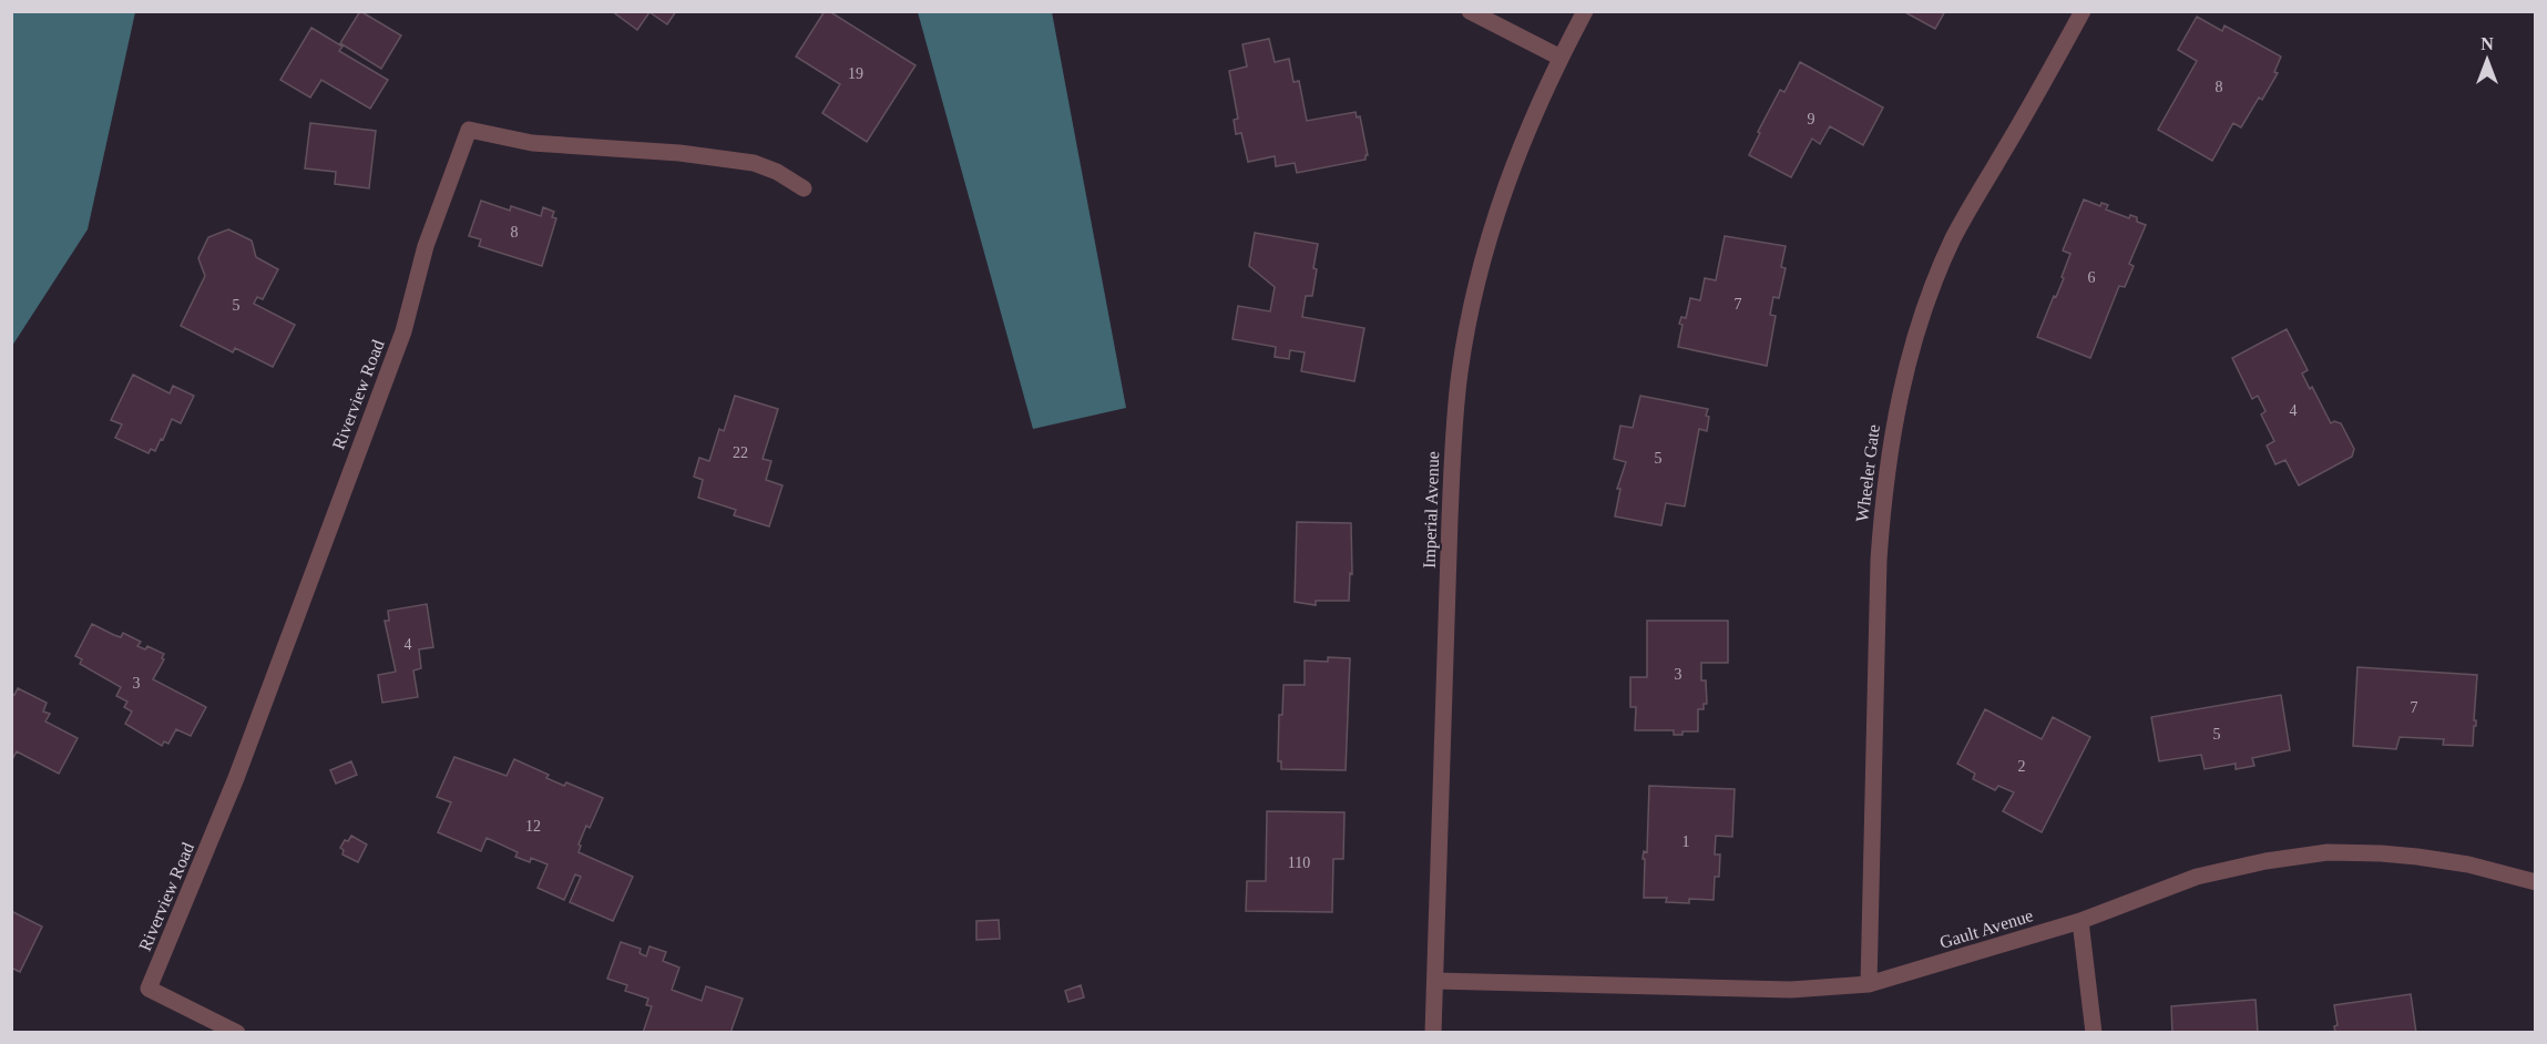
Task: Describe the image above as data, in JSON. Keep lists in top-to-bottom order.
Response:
{
  "streets": {
    "street": [
      "Riverview Road",
      "Wheeler Gate",
      "Imperial Avenue",
      "Gault Avenue"
    ]
  },
  "crossings": [
    ["Wheeler Gate", "Gault Avenue"],
    ["Imperial Avenue", "Gault Avenue"]
  ],
  "house_numbers": [
    "19",
    "8",
    "9",
    "8",
    "6",
    "7",
    "5",
    "4",
    "22",
    "5",
    "4",
    "3",
    "3",
    "7",
    "5",
    "2",
    "12",
    "1",
    "110"
  ],
  "north": "top"
}
